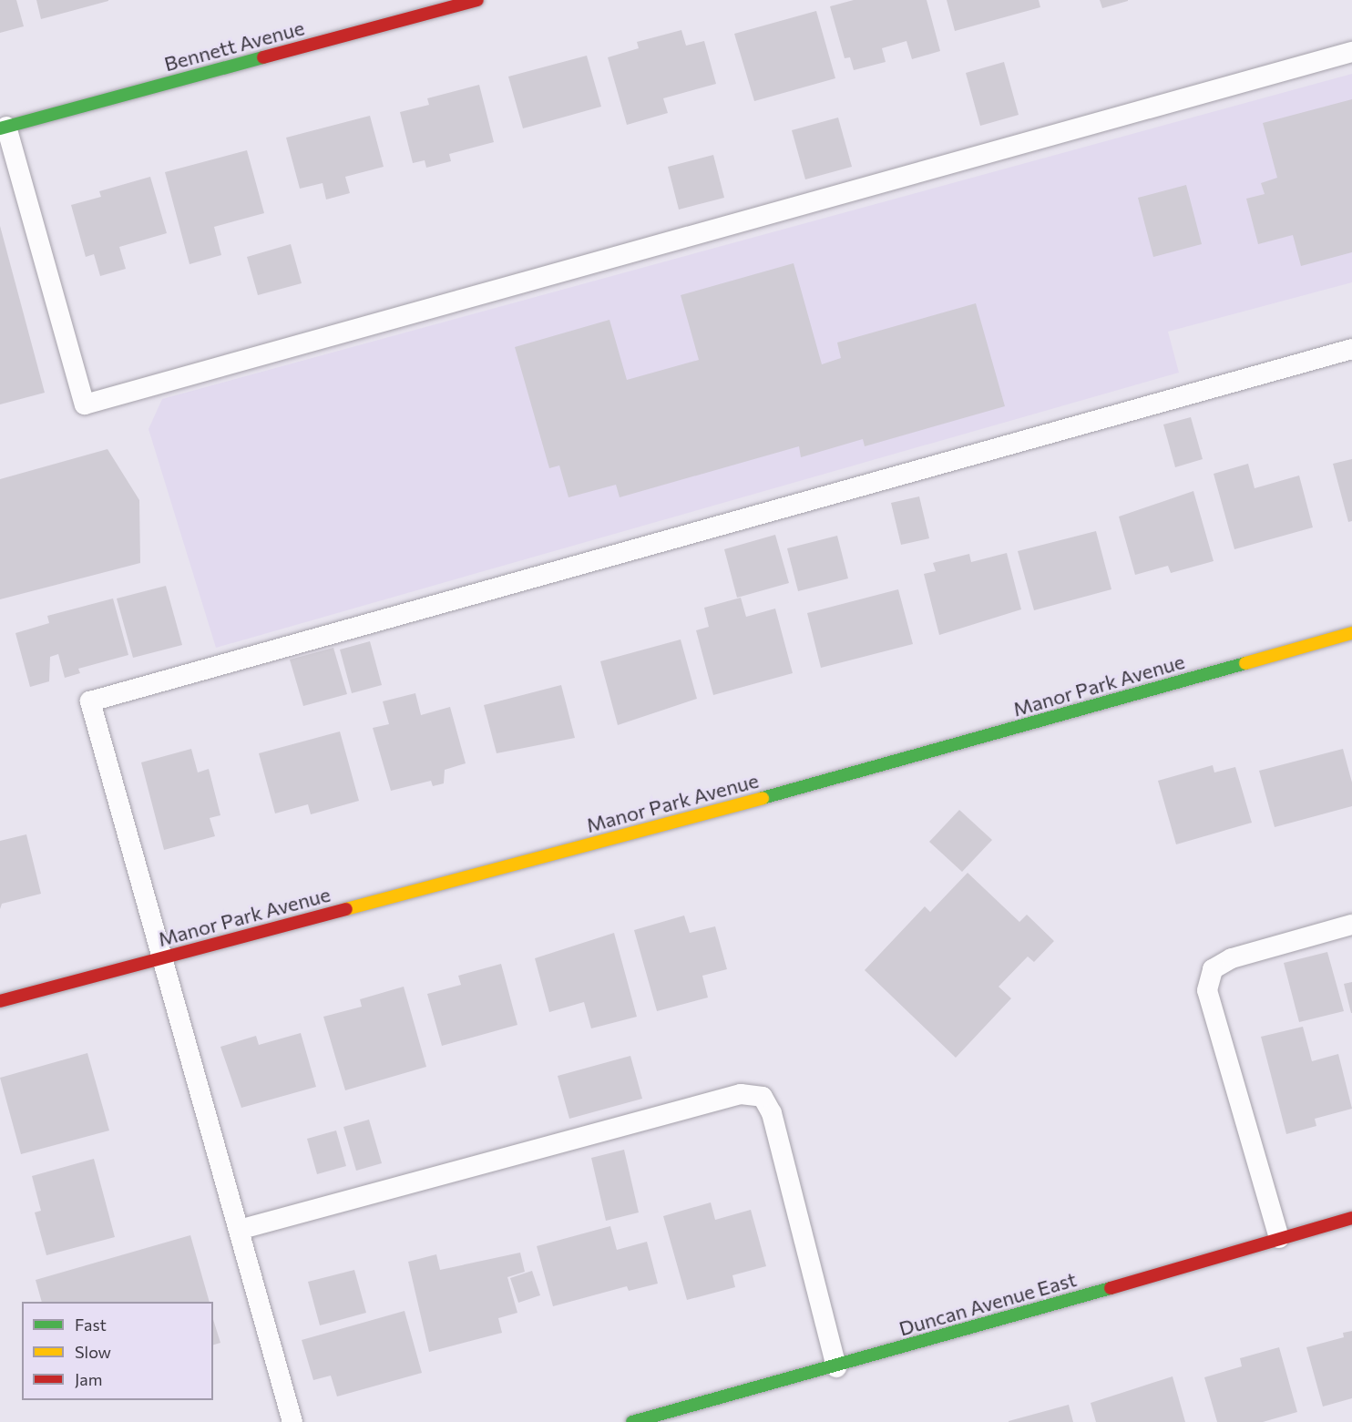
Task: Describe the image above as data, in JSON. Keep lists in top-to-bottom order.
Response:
{
  "streets": {
    "street": ["Bennett Avenue", "Manor Park Avenue", "Duncan Avenue East"]
  },
  "legend": ["Fast", "Slow", "Jam"]
}
